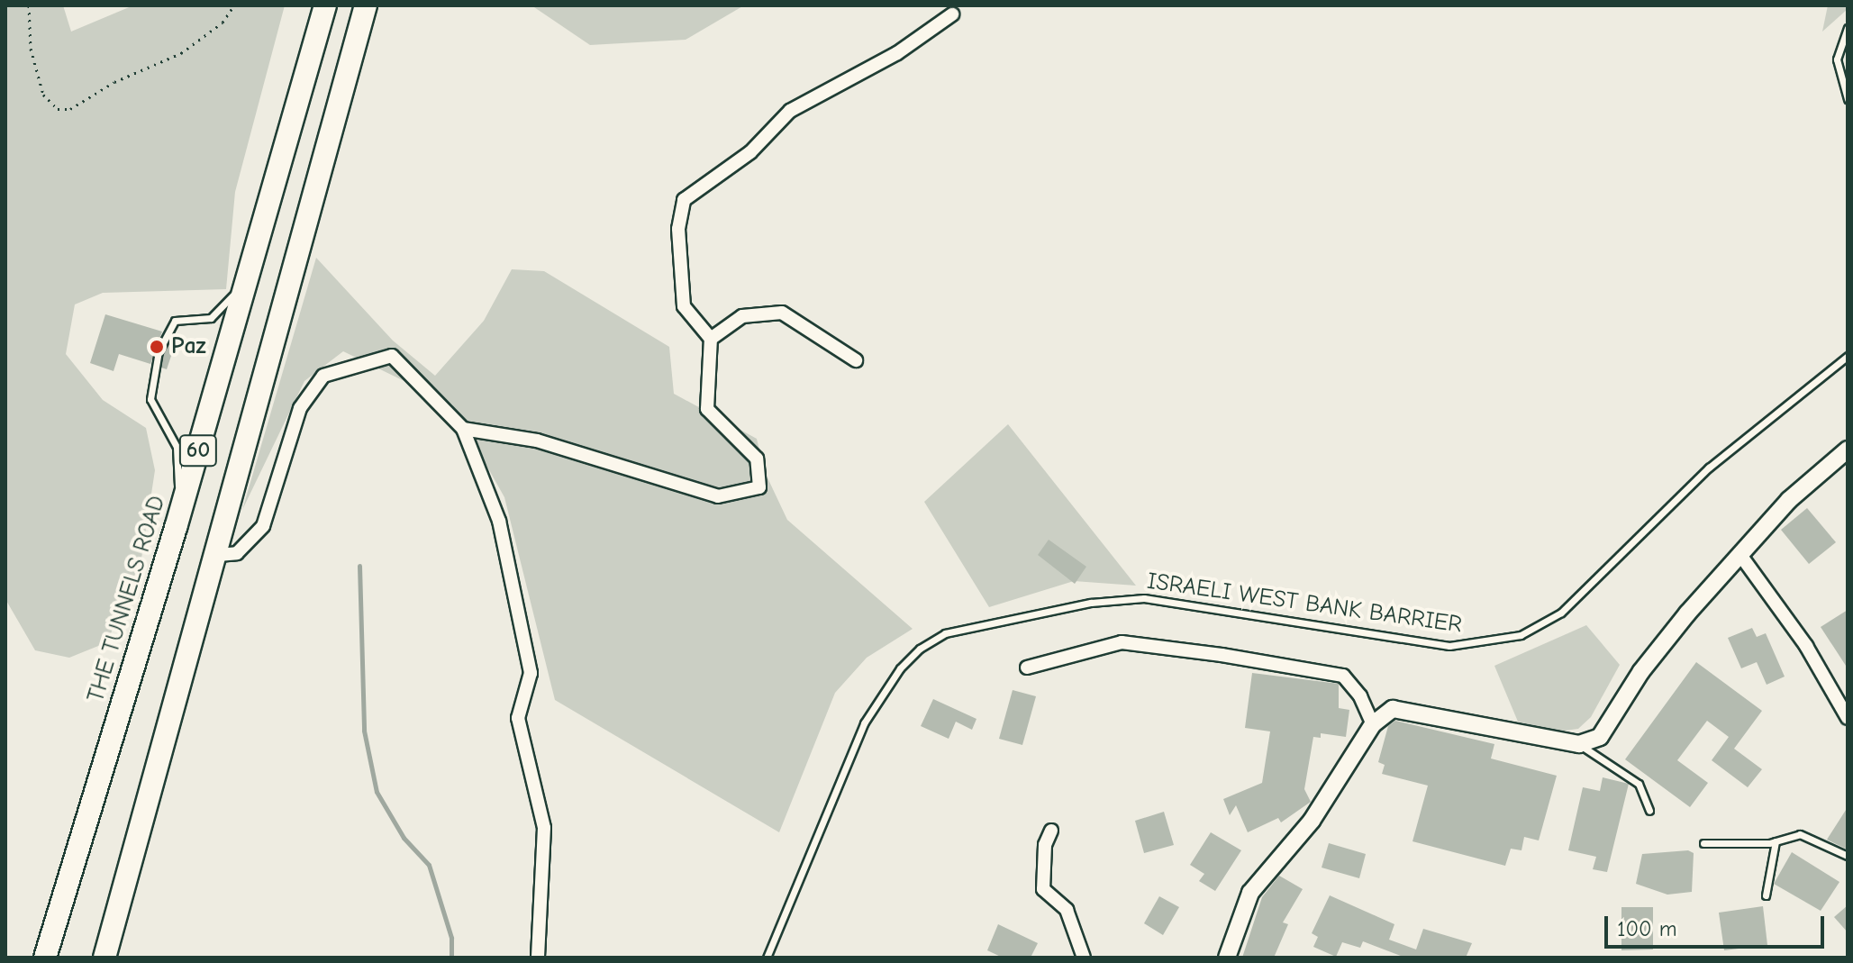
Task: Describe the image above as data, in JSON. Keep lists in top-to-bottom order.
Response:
{
  "streets": {
    "highway": ["60", "THE TUNNELS ROAD"],
    "lane": ["ISRAELI WEST BANK BARRIER"]
  },
  "places": ["Paz"],
  "scale_bar": "100 m"
}
